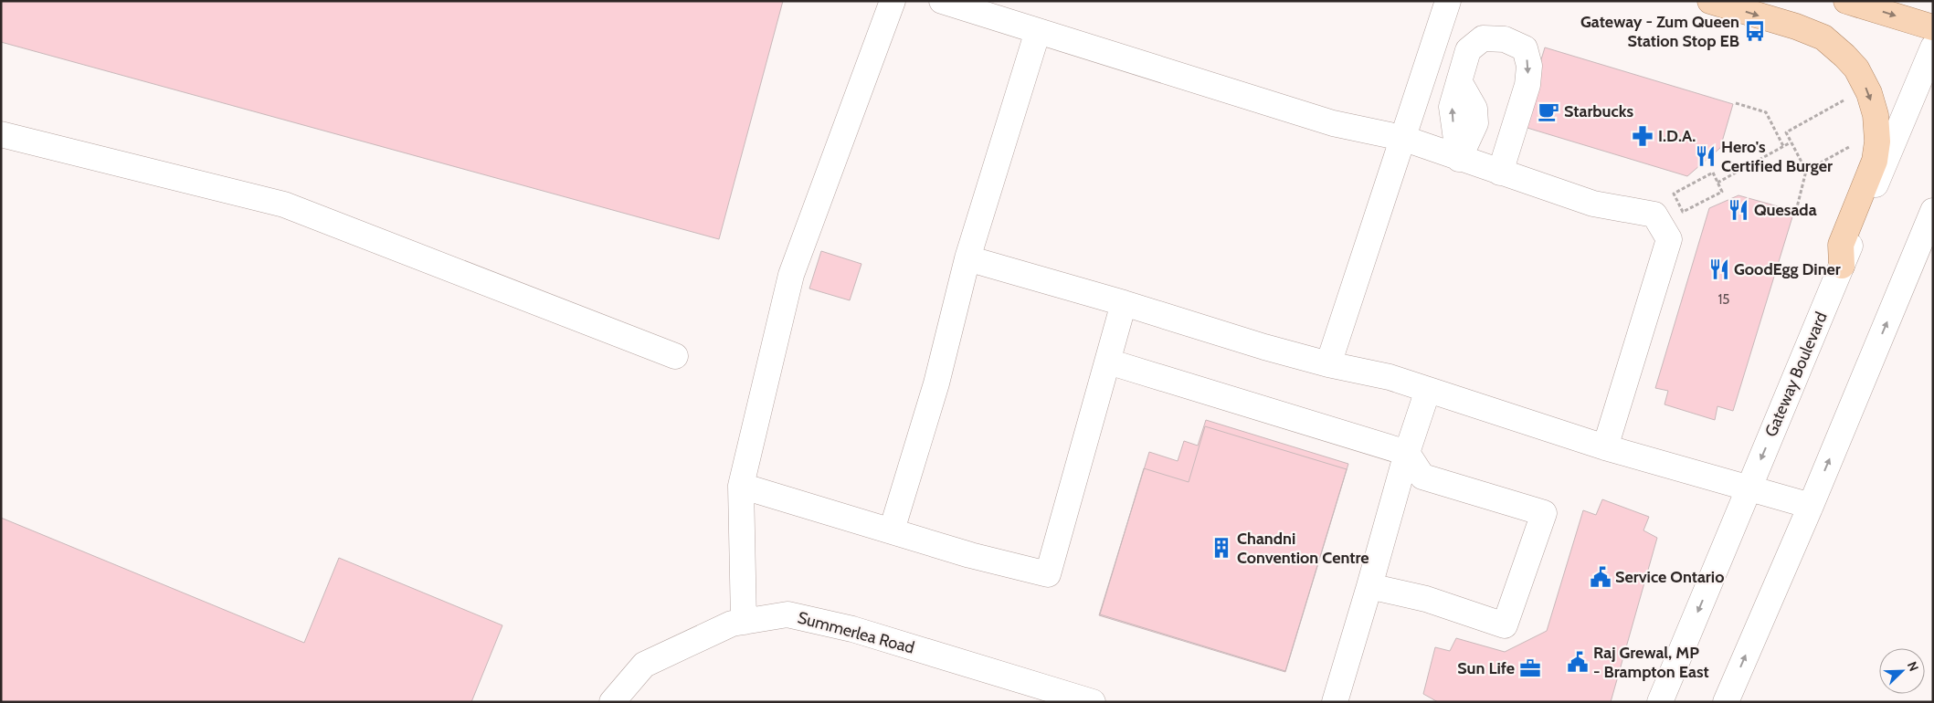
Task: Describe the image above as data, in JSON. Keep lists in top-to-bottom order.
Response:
{
  "streets": {
    "street": ["Gateway Boulevard", "Summerlea Road"]
  },
  "places": {
    "bus stop": ["Gateway - Zum Queen Station Stop EB"],
    "cafe": ["Starbucks"],
    "pharmacy": ["I.D.A."],
    "restaurant": ["Hero's Certified Burger", "Quesada", "GoodEgg Diner"],
    "building": ["Chandni Convention Centre"],
    "public building": ["Service Ontario", "Raj Grewal, MP - Brampton East"],
    "office": ["Sun Life"]
  },
  "house_numbers": ["15"],
  "north": "top right"
}
